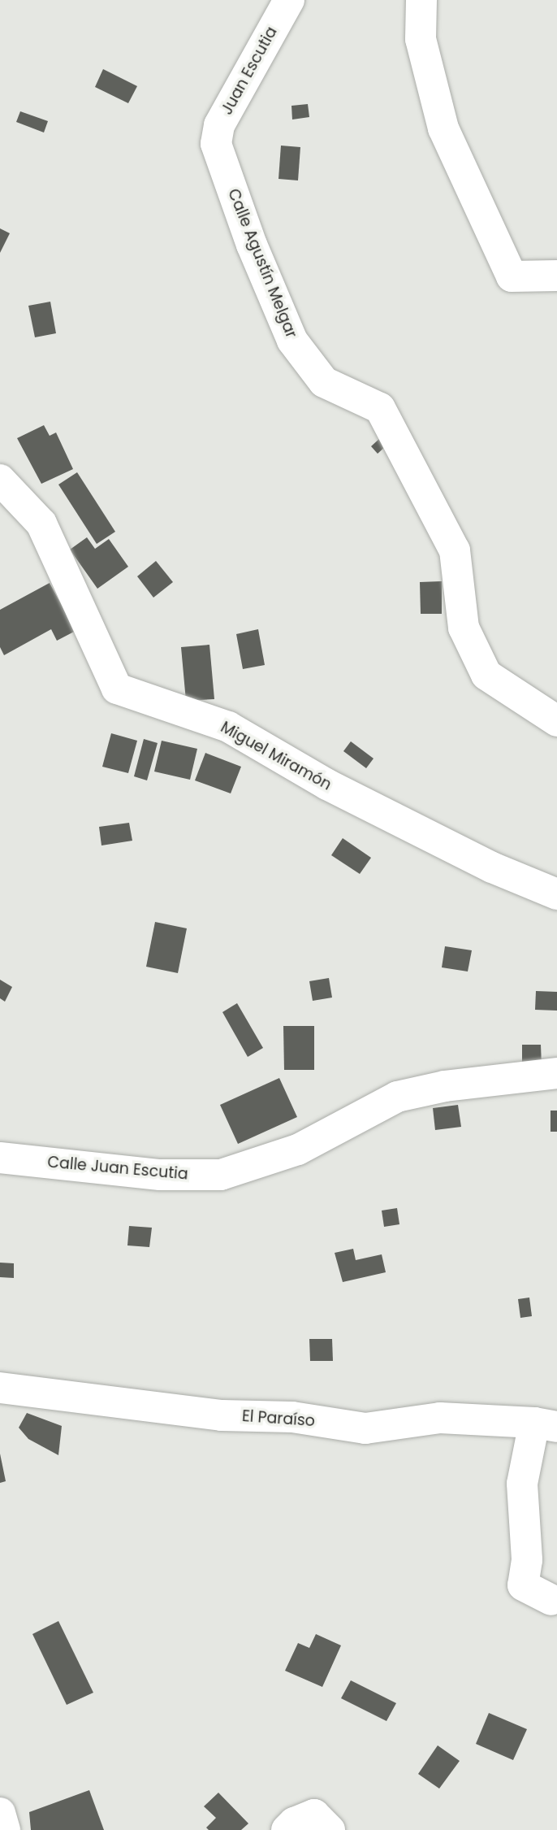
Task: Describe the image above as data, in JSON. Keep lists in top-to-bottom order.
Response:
{
  "streets": {
    "street": [
      "Juan Escutia",
      "Calle Agustín Melgar",
      "Miguel Miramón",
      "Calle Juan Escutia",
      "El Paraíso"
    ]
  },
  "crossings": [
    ["Juan Escutia", "Calle Agustín Melgar"]
  ]
}
